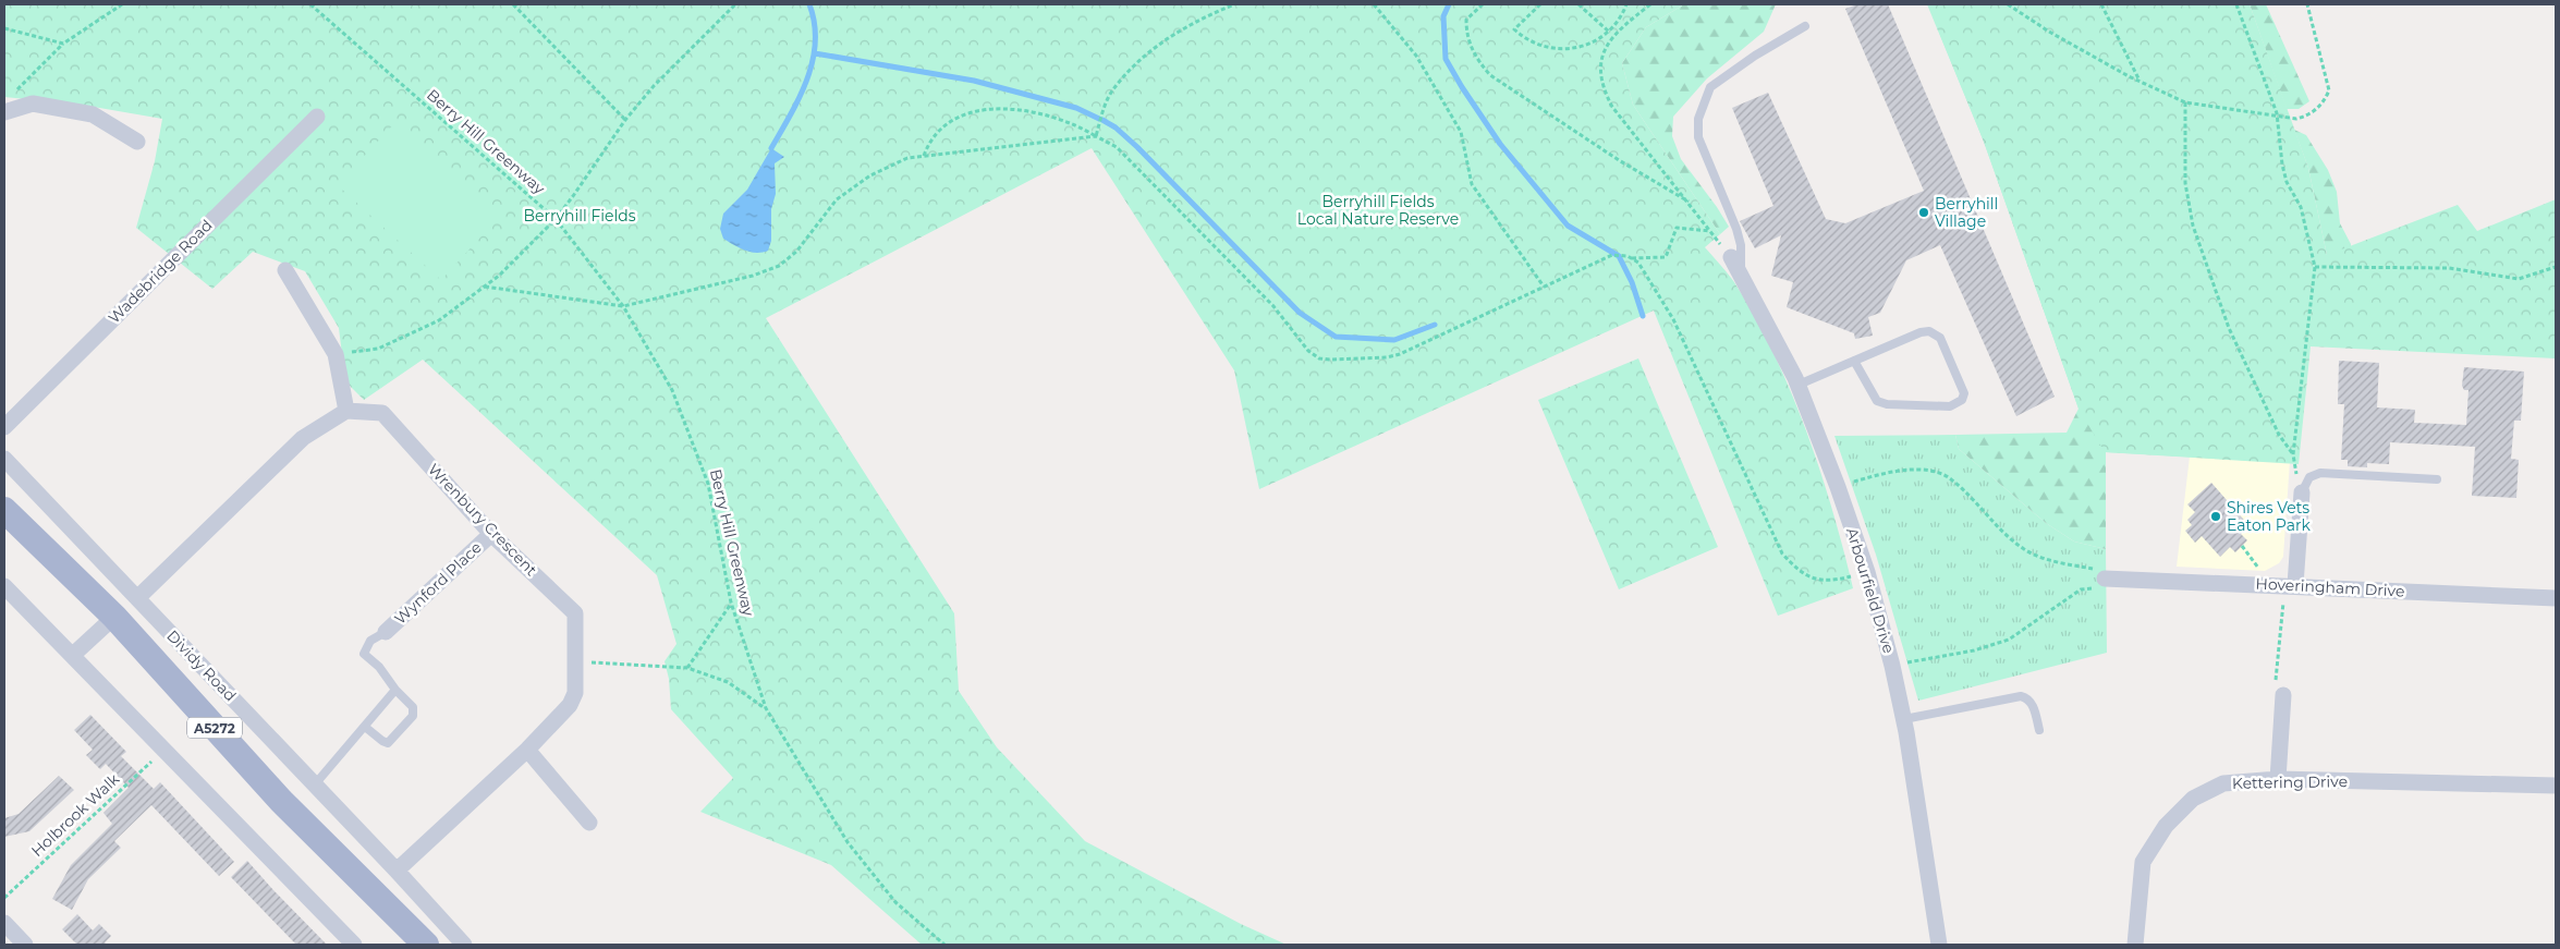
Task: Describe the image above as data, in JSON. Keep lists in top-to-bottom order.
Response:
{
  "streets": {
    "main road": ["Dividy Road", "A5272"],
    "street": [
      "Wadebridge Road",
      "Wrenbury Crescent",
      "Wynford Place",
      "Hoveringham Drive",
      "Arbourfield Drive",
      "Kettering Drive"
    ],
    "path": ["Berry Hill Greenway", "Holbrook Walk"]
  },
  "crossings": [
    ["Wrenbury Crescent", "Wynford Place"],
    ["Wrenbury Crescent", "Dividy Road"]
  ],
  "parks": ["Berryhill Fields Local Nature Reserve", "Berryhill Fields"],
  "places": ["Berryhill Village", "Shires Vets Eaton Park"]
}
